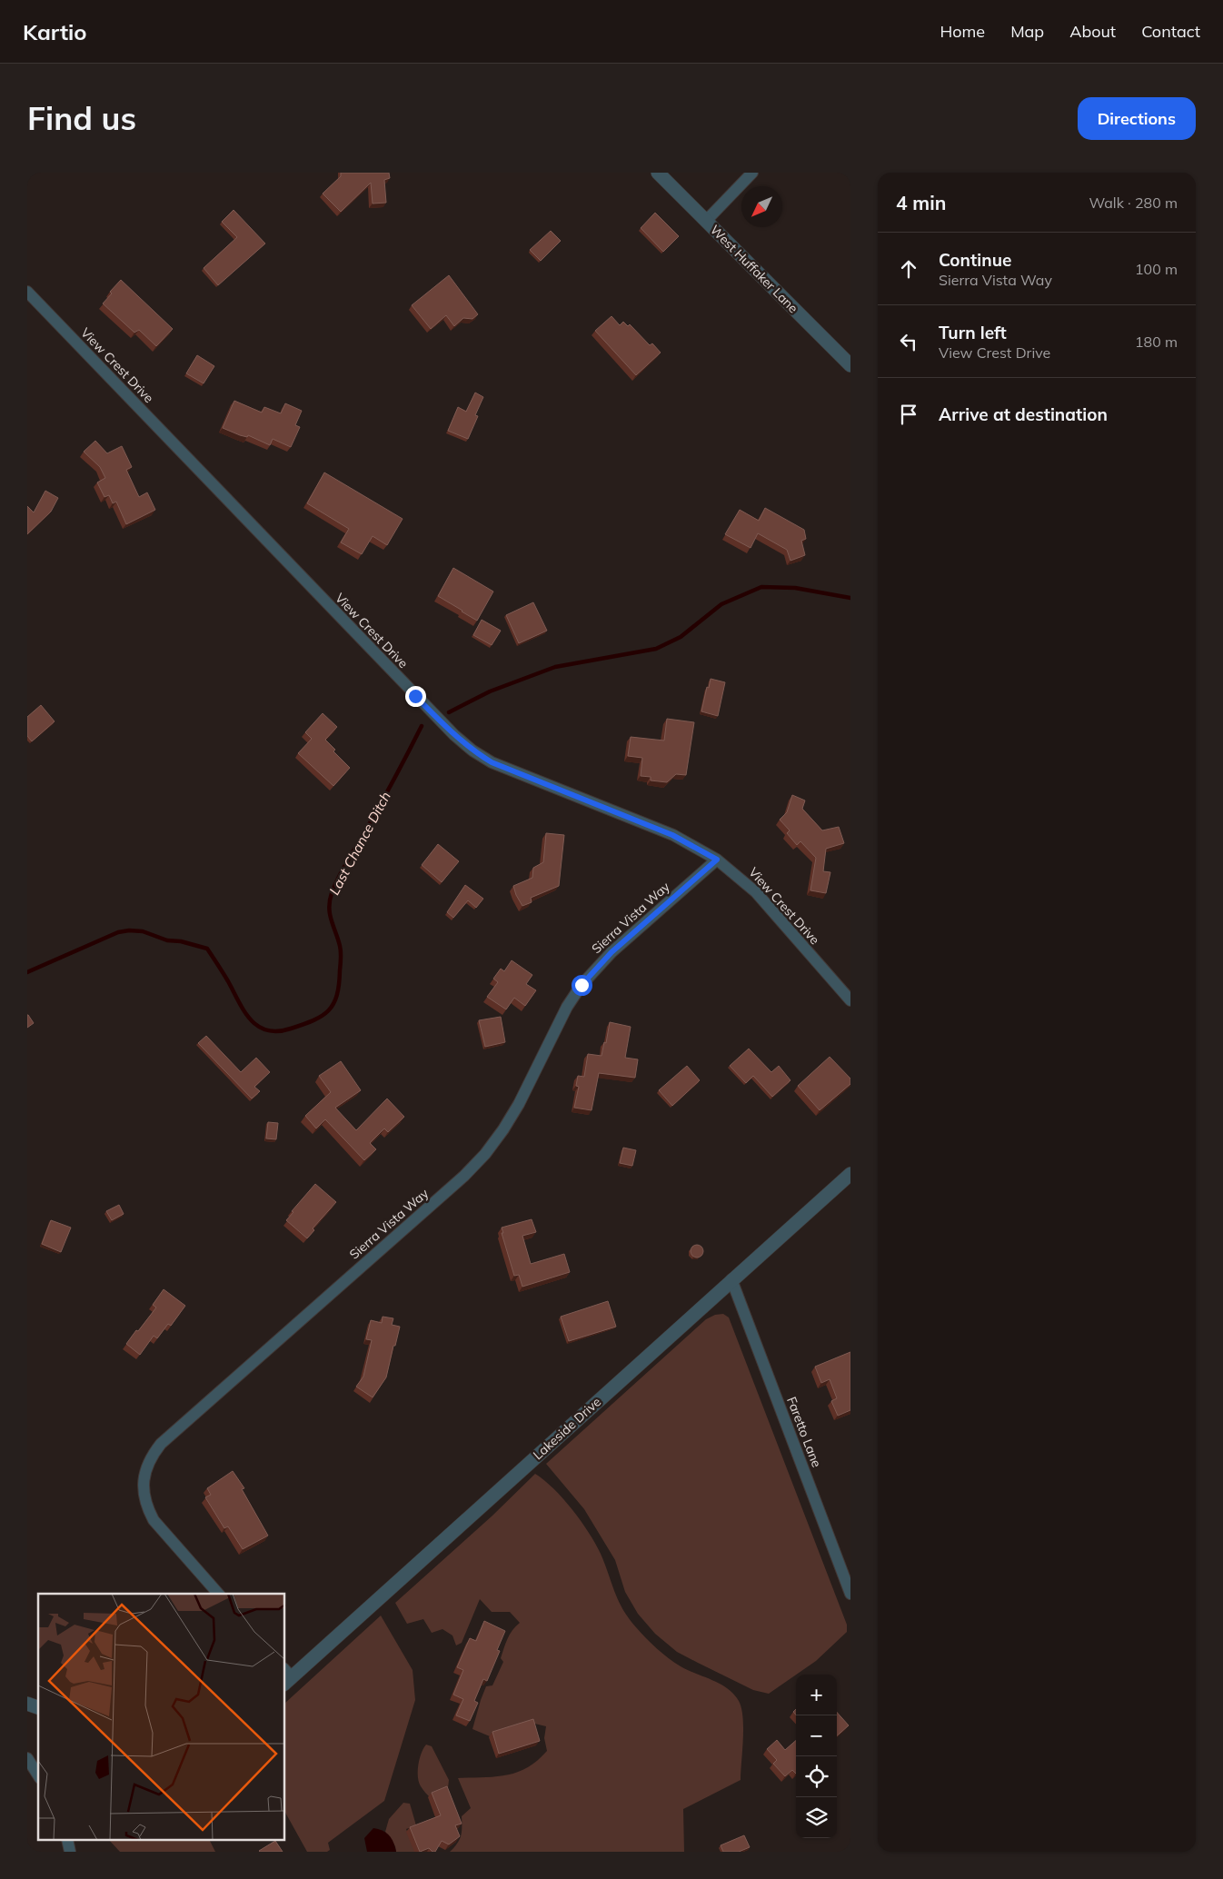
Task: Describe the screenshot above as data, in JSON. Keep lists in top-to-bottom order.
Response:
{
  "streets": {
    "street": [
      "West Huffaker Lane",
      "View Crest Drive",
      "Sierra Vista Way",
      "Lakeside Drive",
      "Faretto Lane"
    ]
  },
  "crossings": [
    ["View Crest Drive", "Sierra Vista Way"],
    ["Lakeside Drive", "Faretto Lane"]
  ],
  "water": ["Last Chance Ditch"],
  "north": "bottom left",
  "page": {
    "header": "Kartio",
    "nav": [
      "Home",
      "Map",
      "About",
      "Contact"
    ],
    "buttons": "Directions",
    "title": "Find us",
    "heading": ["4 min", "Walk · 280 m"],
    "list": [
      ["Continue", "Sierra Vista Way", "100 m"],
      ["Turn left", "View Crest Drive", "180 m"],
      "Arrive at destination"
    ],
    "map_buttons": ["+", "−"]
  }
}
